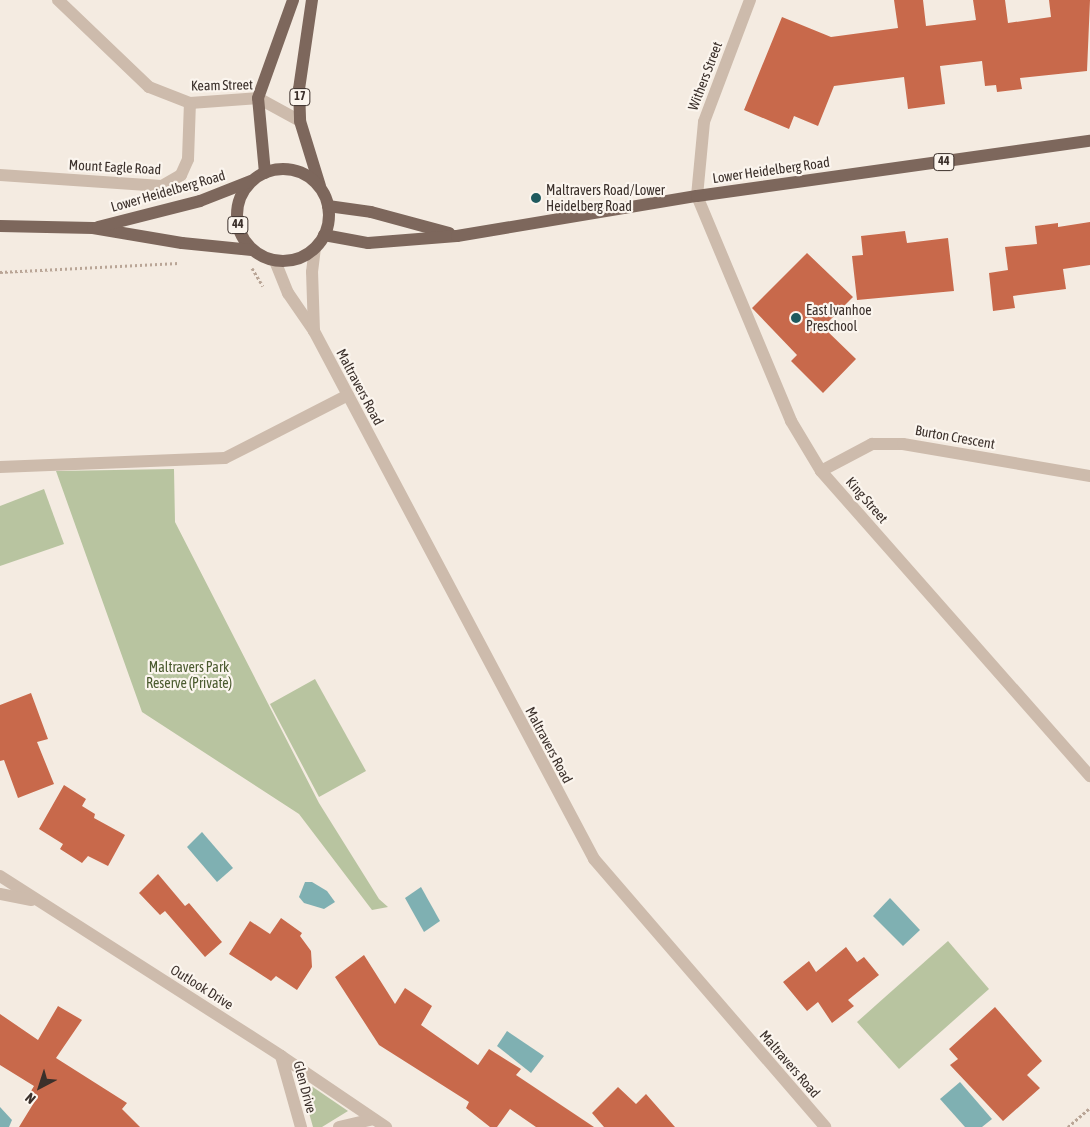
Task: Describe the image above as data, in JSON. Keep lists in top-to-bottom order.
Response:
{
  "streets": {
    "main road": ["17", "44", "Lower Heidelberg Road"],
    "street": [
      "Withers Street",
      "Keam Street",
      "Mount Eagle Road",
      "Maltravers Road",
      "Burton Crescent",
      "King Street",
      "Outlook Drive",
      "Glen Drive"
    ]
  },
  "crossings": [
    ["Withers Street", "Lower Heidelberg Road"],
    ["Withers Street", "King Street"],
    ["Keam Street", "17"],
    ["Keam Street", "Mount Eagle Road"],
    ["17", "44"],
    ["17", "Lower Heidelberg Road"],
    ["17", "Maltravers Road"],
    ["44", "Lower Heidelberg Road"],
    ["44", "Maltravers Road"],
    ["Lower Heidelberg Road", "Maltravers Road"],
    ["Lower Heidelberg Road", "King Street"],
    ["Burton Crescent", "King Street"],
    ["Outlook Drive", "Glen Drive"]
  ],
  "parks": ["Maltravers Park Reserve (Private)"],
  "places": ["Maltravers Road/Lower Heidelberg Road", "East Ivanhoe Preschool"],
  "north": "bottom left"
}
